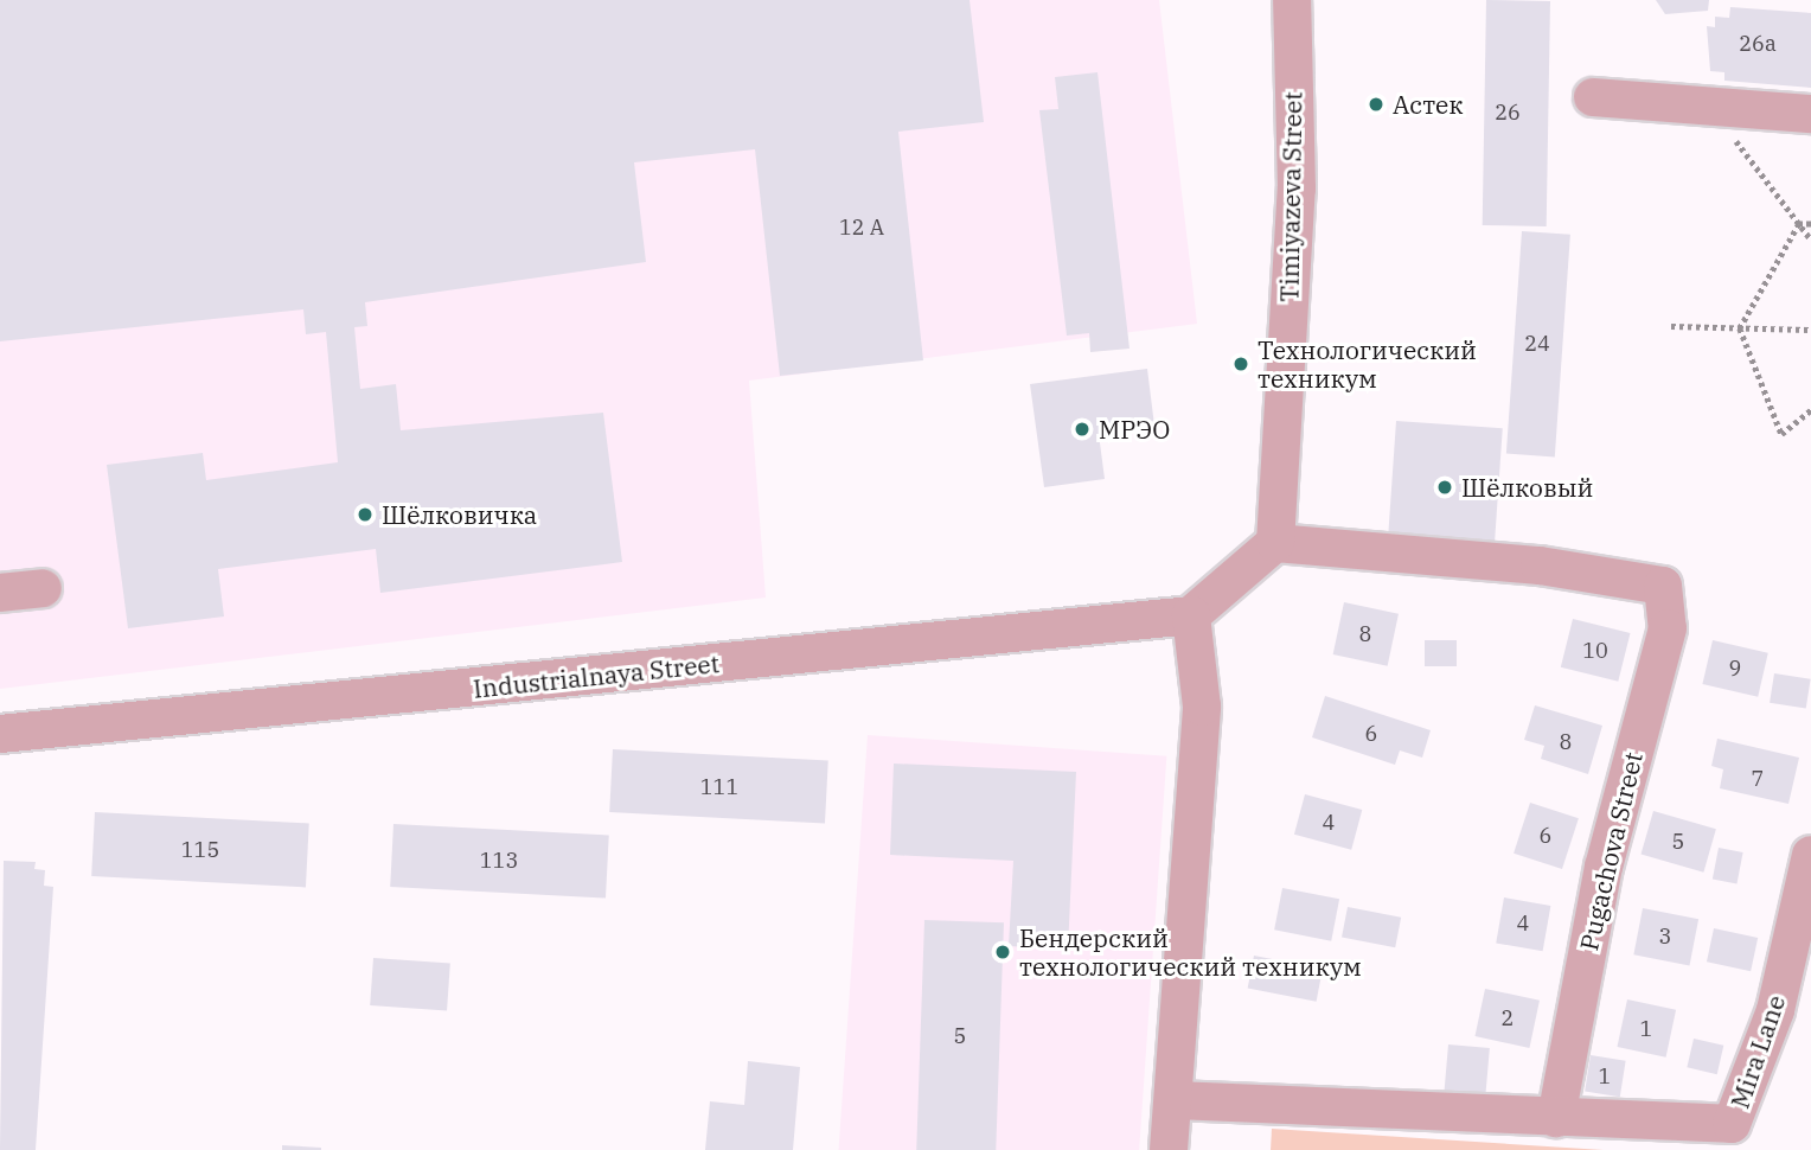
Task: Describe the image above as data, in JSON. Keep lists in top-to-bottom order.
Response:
{
  "streets": {
    "street": [
      "Timiyazeva Street",
      "Industrialnaya Street",
      "Pugachova Street",
      "Mira Lane"
    ]
  },
  "crossings": [
    ["Timiyazeva Street", "Pugachova Street"],
    ["Pugachova Street", "Mira Lane"]
  ],
  "places": [
    "Астек",
    "Технологический техникум",
    "МРЭО",
    "Шёлковый",
    "Шёлковичка",
    "Бендерский технологический техникум"
  ],
  "house_numbers": [
    "26а",
    "26",
    "12 А",
    "24",
    "8",
    "10",
    "9",
    "6",
    "8",
    "7",
    "111",
    "4",
    "6",
    "5",
    "115",
    "113",
    "4",
    "3",
    "2",
    "1",
    "5",
    "1"
  ]
}
